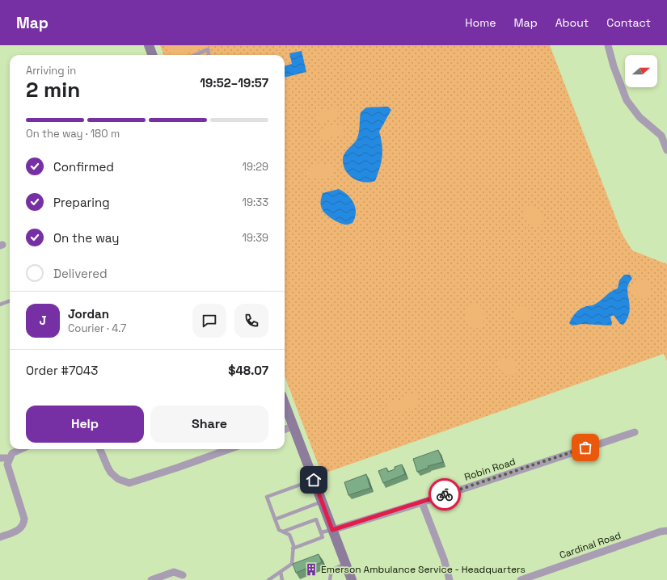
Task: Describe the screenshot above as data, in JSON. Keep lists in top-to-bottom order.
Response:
{
  "streets": {
    "street": ["Robin Road", "Cardinal Road"]
  },
  "places": {
    "building": ["Emerson Ambulance Service - Headquarters"]
  },
  "north": "right",
  "page": {
    "header": "Map",
    "nav": [
      "Home",
      "Map",
      "About",
      "Contact"
    ],
    "heading": ["2 min", "Arriving in", "19:52–19:57"],
    "panel": [
      "Jordan",
      "Courier · 4.7",
      "Order #7043",
      "$48.07"
    ],
    "bar": "On the way · 180 m",
    "list": [
      ["Confirmed", "19:29"],
      ["Preparing", "19:33"],
      ["On the way", "19:39"],
      "Delivered"
    ],
    "round": "J",
    "buttons": ["Help", "Share"]
  }
}
